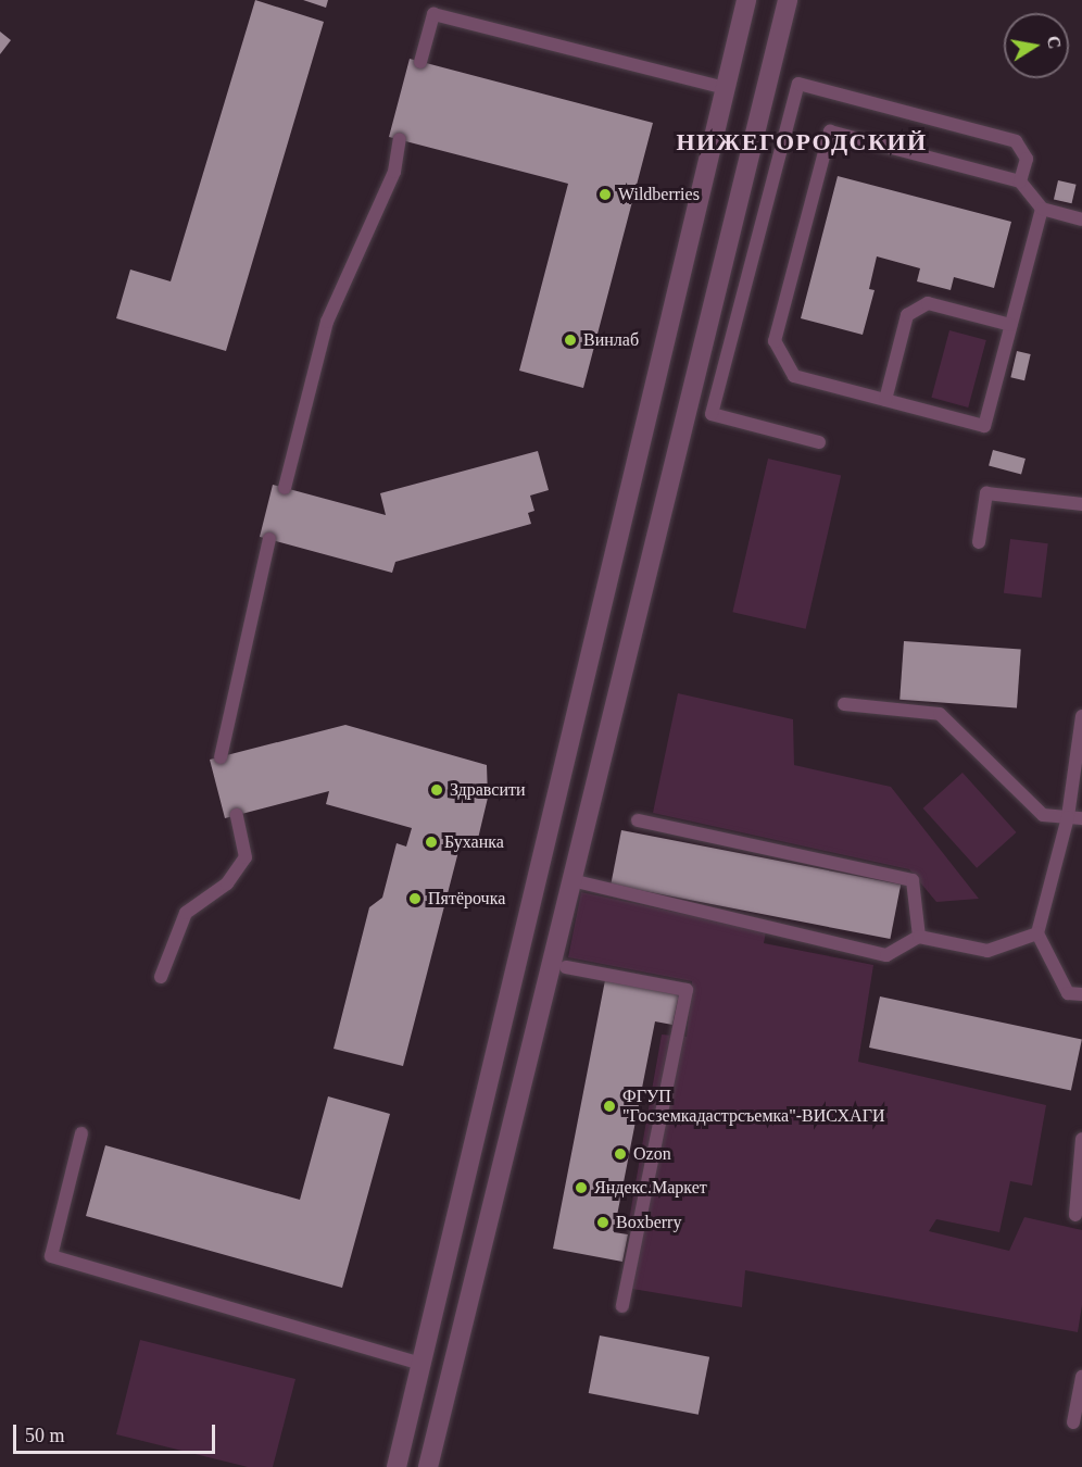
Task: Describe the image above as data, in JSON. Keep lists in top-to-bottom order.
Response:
{
  "districts": ["НИЖЕГОРОДСКИЙ"],
  "places": [
    "Wildberries",
    "Винлаб",
    "Здравсити",
    "Буханка",
    "Пятёрочка",
    "ФГУП \"Госземкадастрсъемка\"-ВИСХАГИ",
    "Ozon",
    "Яндекс.Маркет",
    "Boxberry"
  ],
  "scale_bar": "50 m",
  "north": "right"
}
